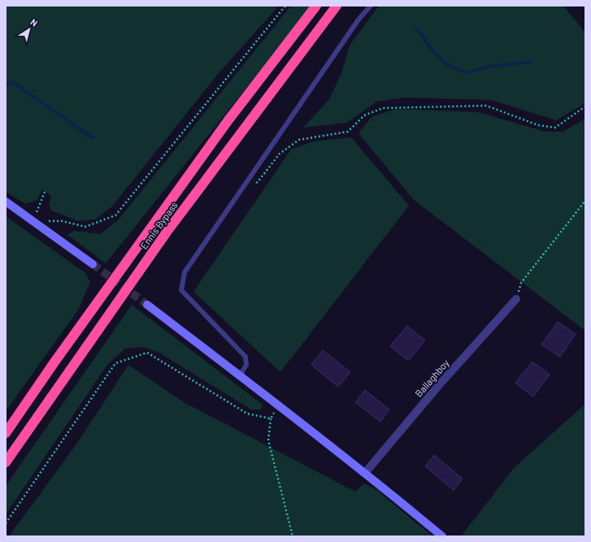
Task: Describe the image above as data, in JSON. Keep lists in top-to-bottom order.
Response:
{
  "streets": {
    "highway": ["Ennis Bypass"],
    "street": ["Ballaghboy"]
  },
  "north": "top right"
}
